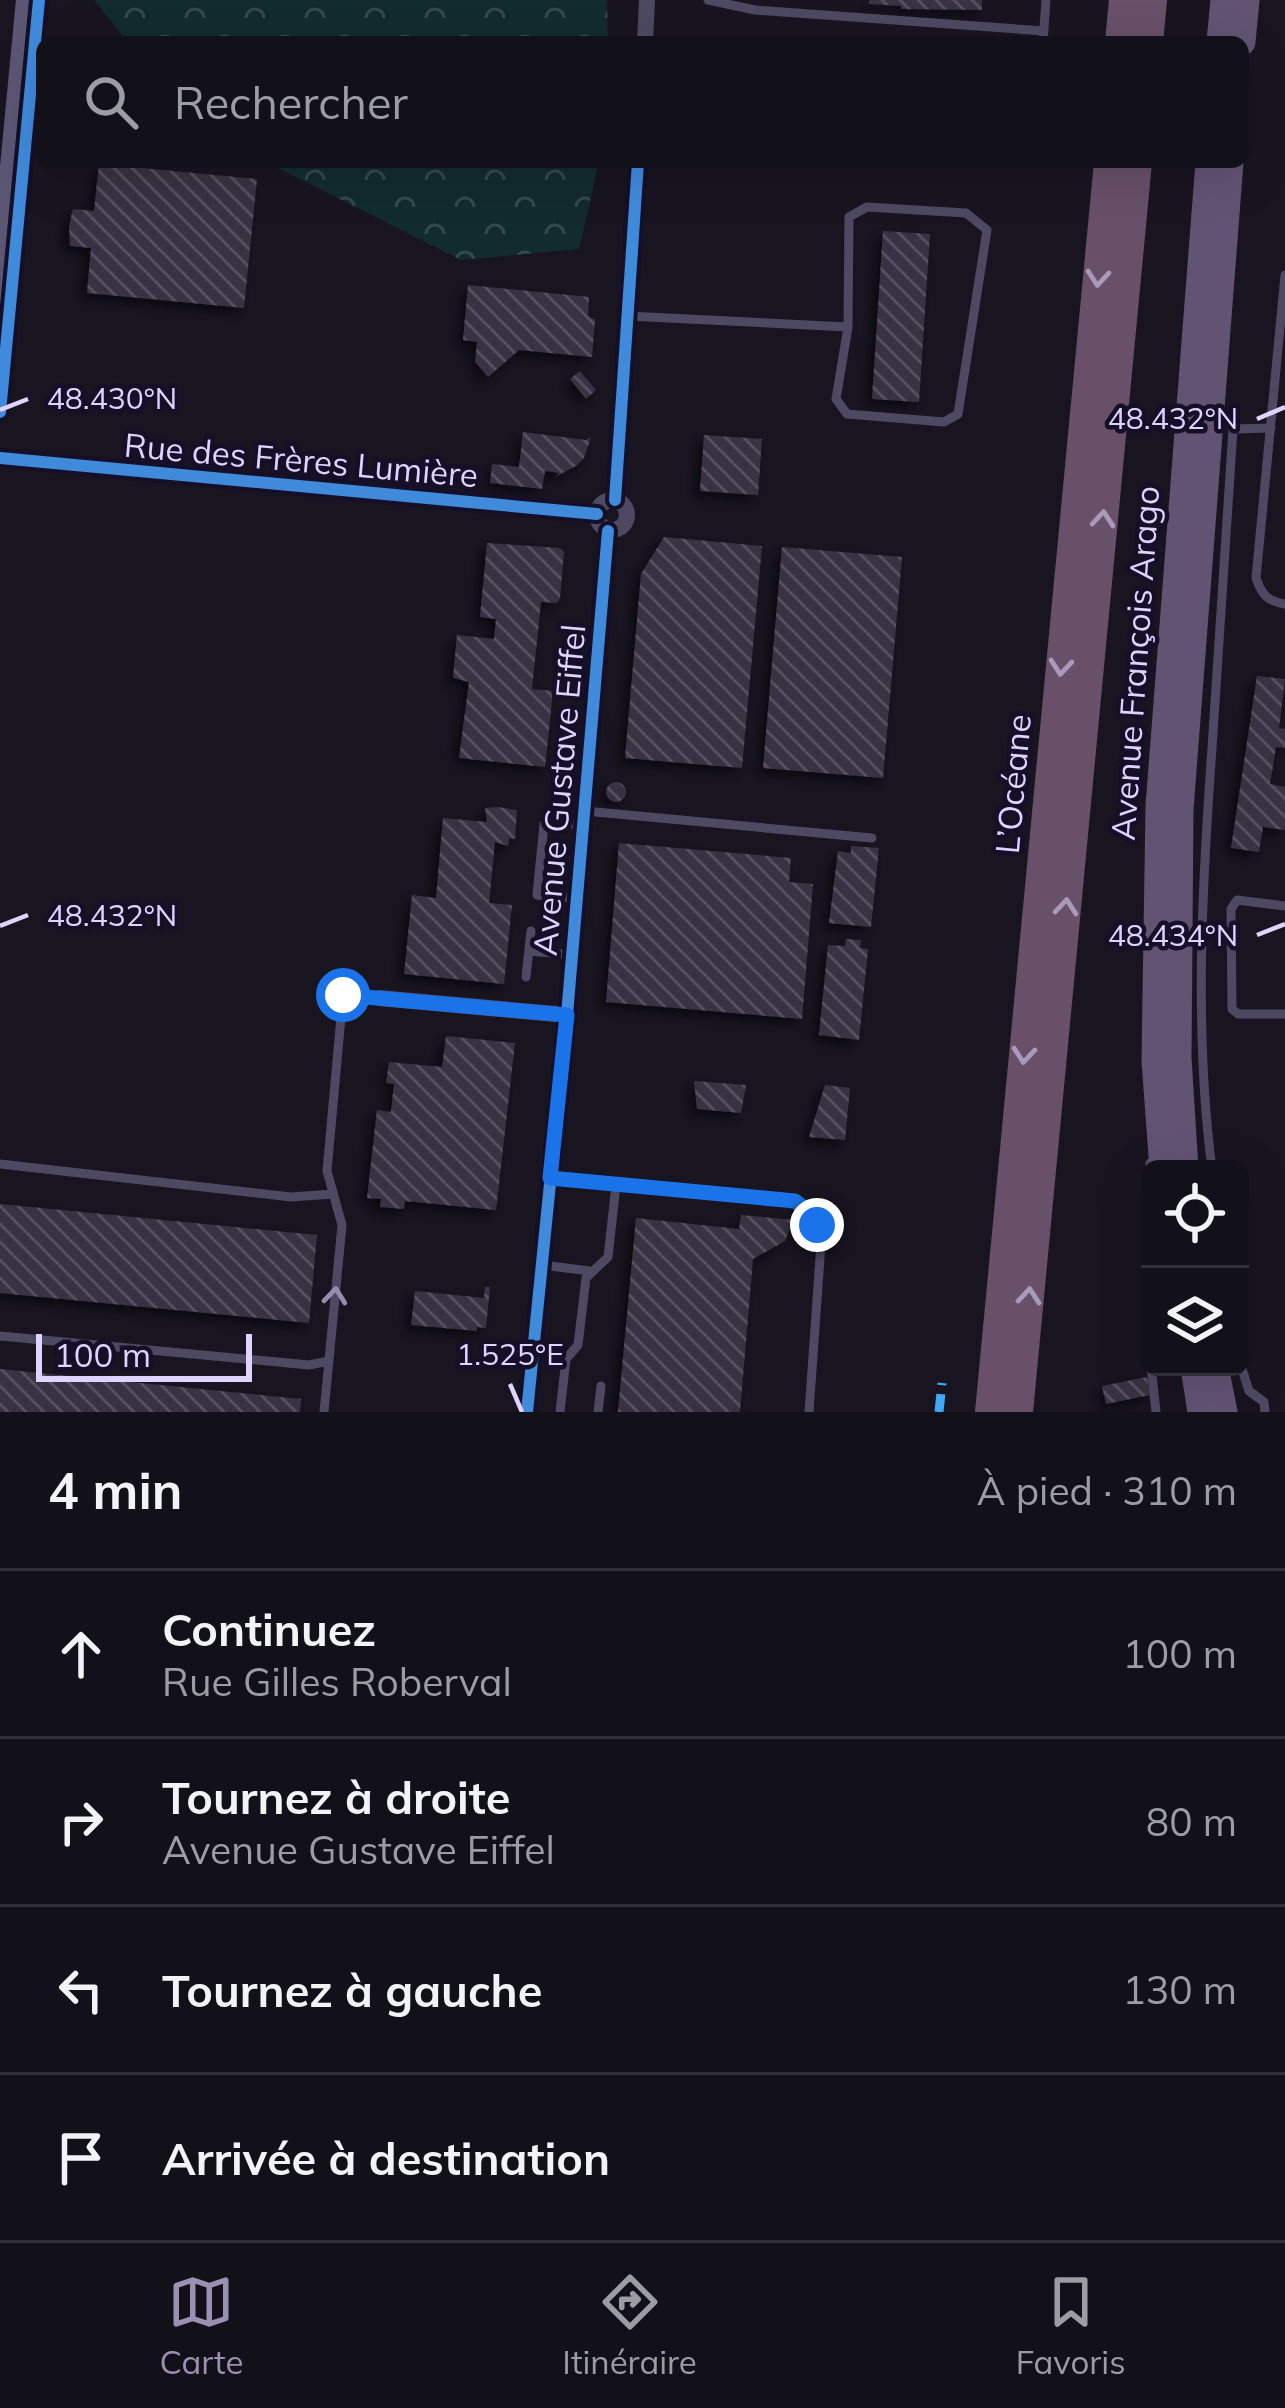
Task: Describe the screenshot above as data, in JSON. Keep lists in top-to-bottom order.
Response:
{
  "streets": {
    "highway": ["L’Océane"],
    "main road": ["Avenue François Arago"],
    "street": ["Rue des Frères Lumière", "Avenue Gustave Eiffel"]
  },
  "crossings": [
    ["Rue des Frères Lumière", "Avenue Gustave Eiffel"]
  ],
  "scale_bar": "100 m",
  "page": {
    "search": "Rechercher",
    "scale": "100 m",
    "heading": ["4 min", "À pied · 310 m"],
    "list": [
      ["Continuez", "Rue Gilles Roberval", "100 m"],
      ["Tournez à droite", "Avenue Gustave Eiffel", "80 m"],
      ["Tournez à gauche", "130 m"],
      "Arrivée à destination"
    ],
    "nav": ["Carte", "Itinéraire", "Favoris"]
  },
  "coordinates": [
    "48.430°N",
    "48.432°N",
    "48.434°N",
    "1.525°E"
  ]
}
